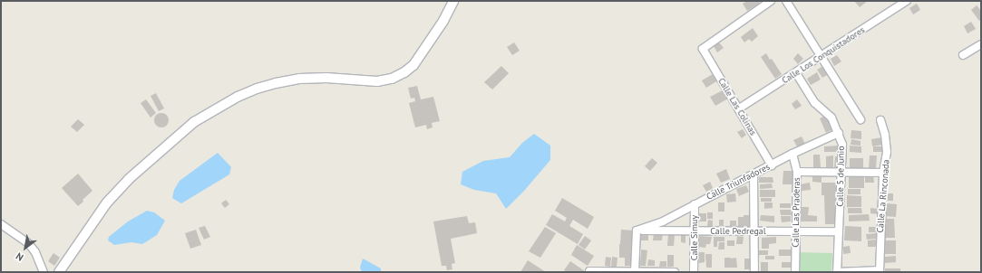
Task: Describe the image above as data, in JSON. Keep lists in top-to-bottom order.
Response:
{
  "streets": {
    "street": [
      "Calle Los Conquistadores",
      "Calle Las Colinas",
      "Calle 5 de Junio",
      "Calle Triunfadores",
      "Calle La Rinconada",
      "Calle Las Praderas",
      "Calle Pedregal",
      "Calle Simuy"
    ]
  },
  "crossings": [
    ["Calle Los Conquistadores", "Calle Las Colinas"],
    ["Calle Los Conquistadores", "Calle 5 de Junio"],
    ["Calle Las Colinas", "Calle Triunfadores"],
    ["Calle 5 de Junio", "Calle Triunfadores"],
    ["Calle 5 de Junio", "Calle Pedregal"],
    ["Calle Triunfadores", "Calle Las Praderas"],
    ["Calle Triunfadores", "Calle Pedregal"],
    ["Calle Triunfadores", "Calle Simuy"],
    ["Calle Las Praderas", "Calle Pedregal"],
    ["Calle Pedregal", "Calle Simuy"]
  ],
  "north": "bottom left"
}
